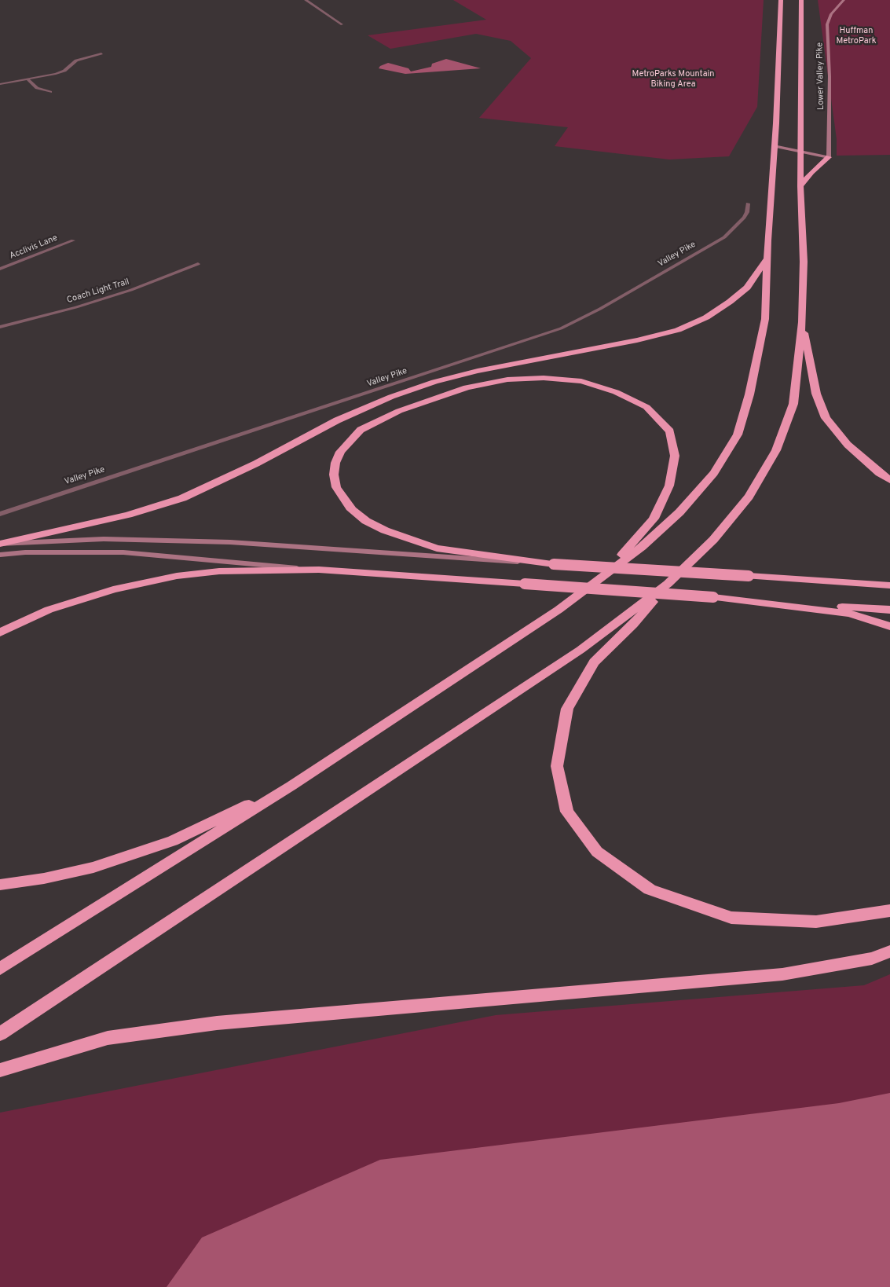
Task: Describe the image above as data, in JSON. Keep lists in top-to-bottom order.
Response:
{
  "streets": {
    "street": [
      "Lower Valley Pike",
      "Acclivis Lane",
      "Valley Pike",
      "Coach Light Trail"
    ]
  },
  "parks": ["Huffman MetroPark", "MetroParks Mountain Biking Area"]
}
